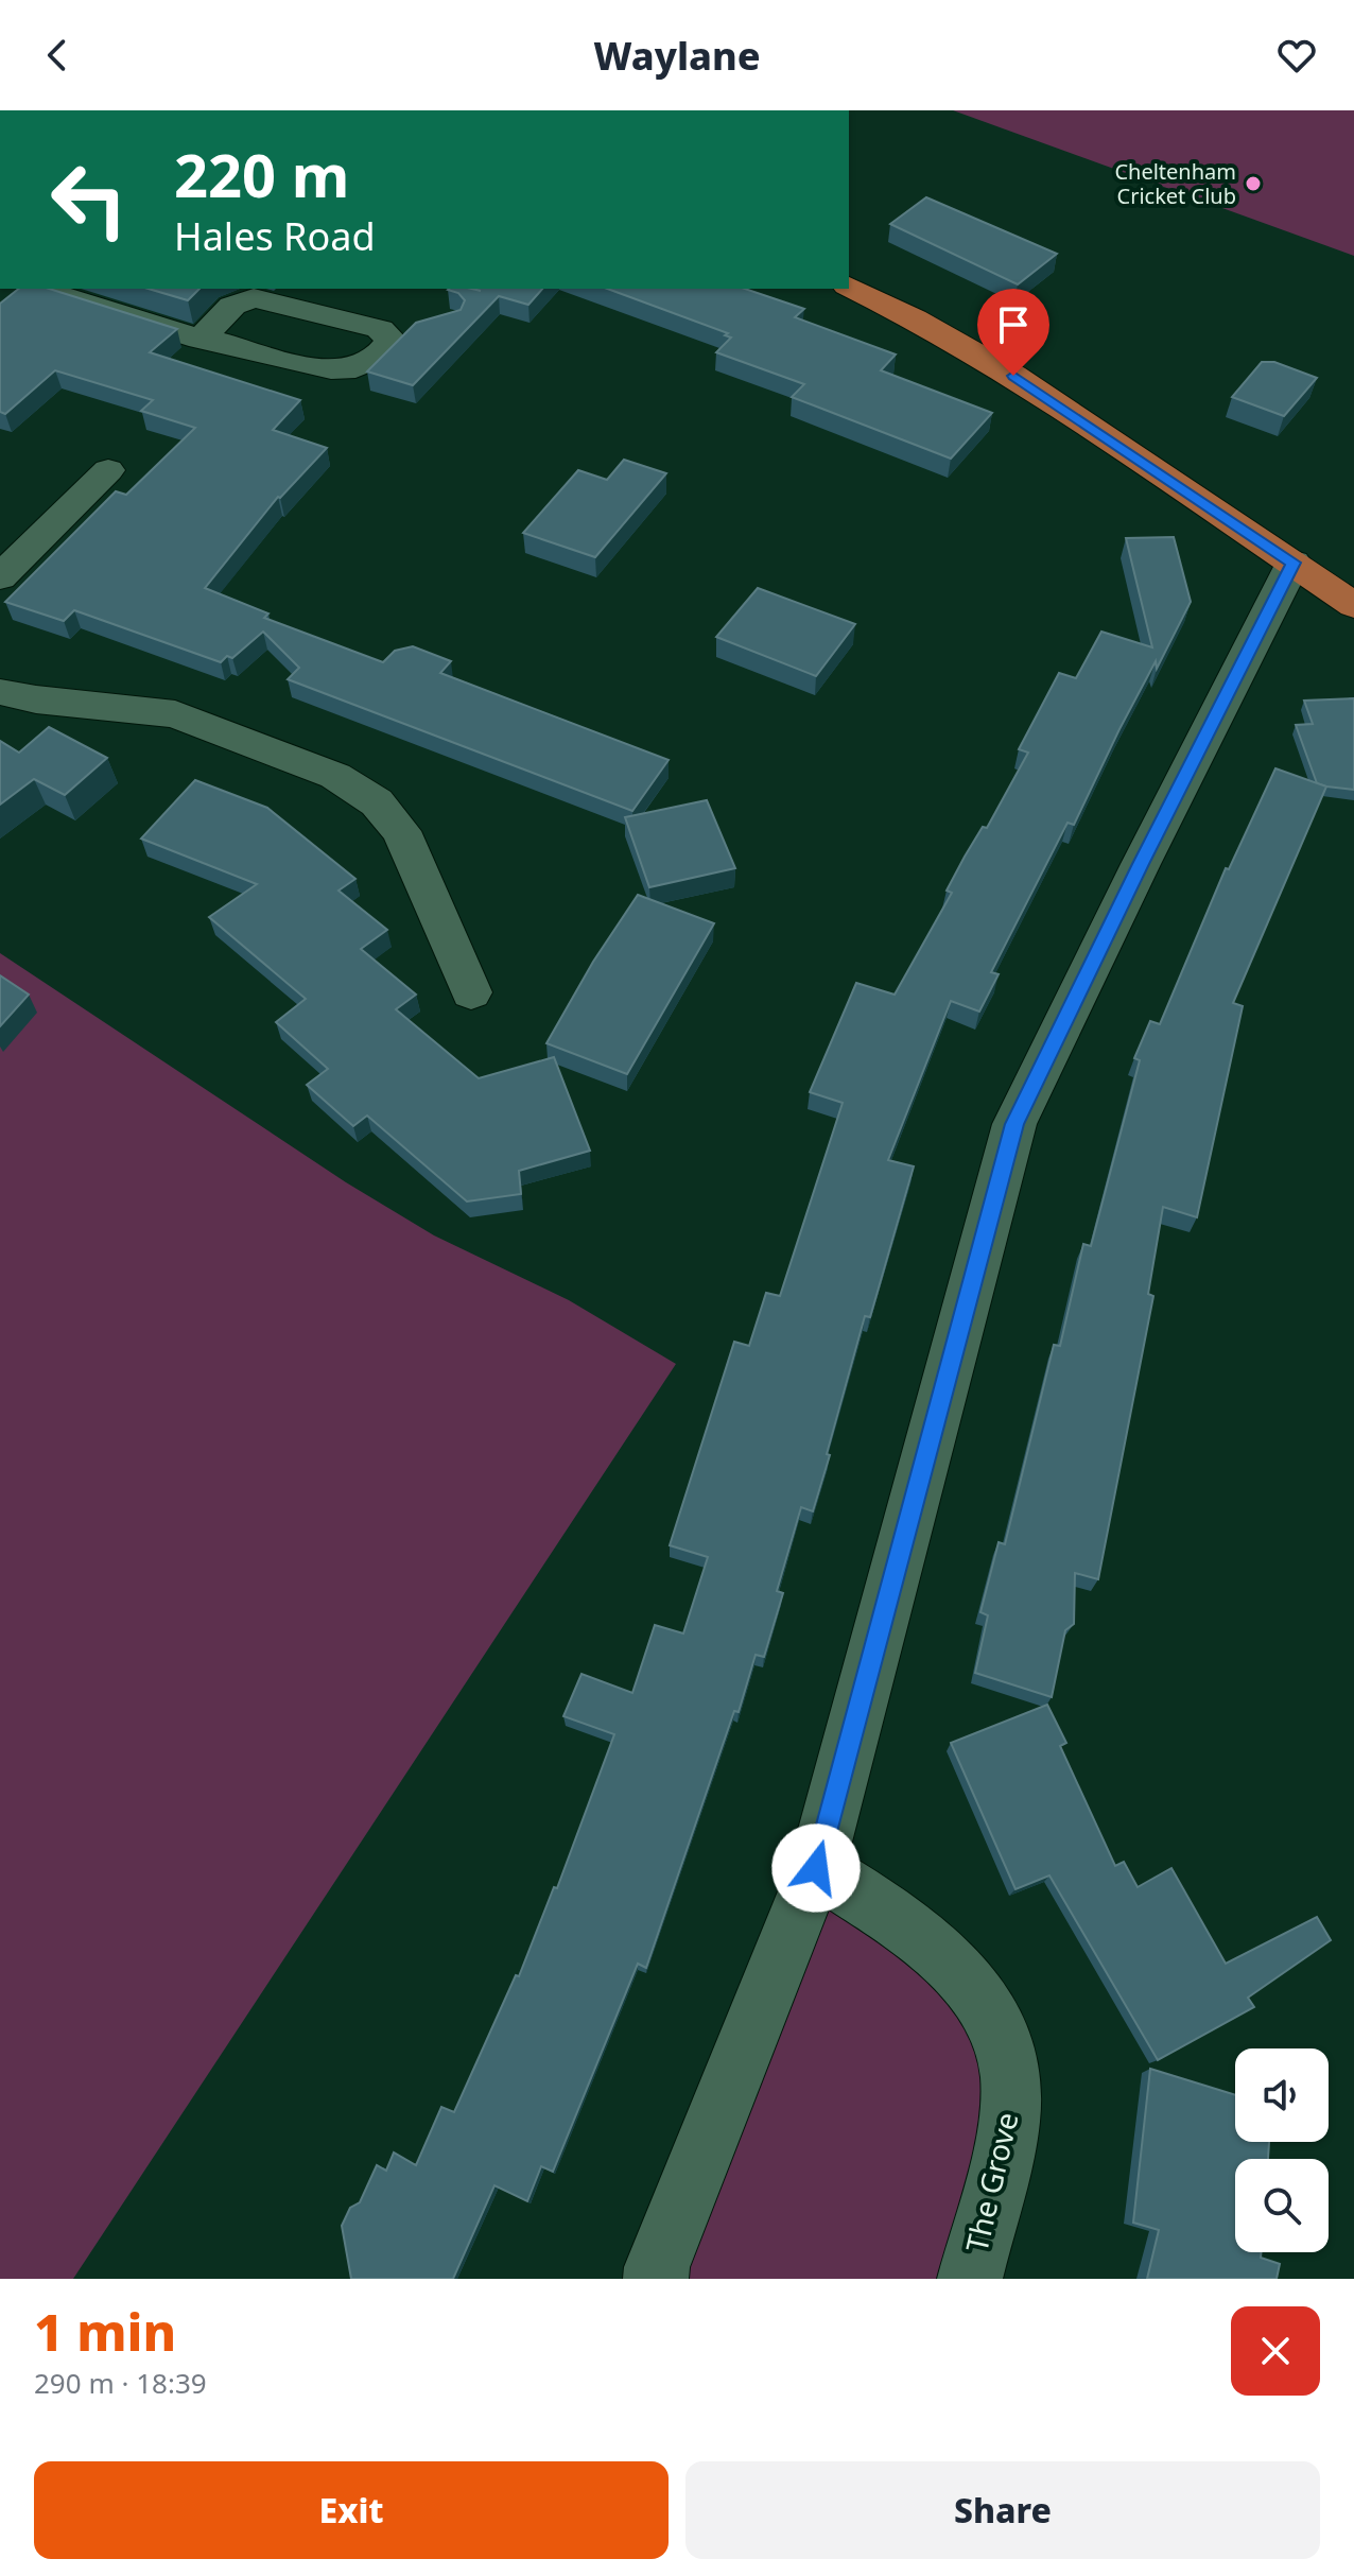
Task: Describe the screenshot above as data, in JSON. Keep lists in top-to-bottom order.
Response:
{
  "streets": {
    "street": ["The Grove"]
  },
  "places": ["Cheltenham Cricket Club"],
  "page": {
    "header": "Waylane",
    "turn": ["220 m", "Hales Road"],
    "heading": ["1 min", "290 m · 18:39"],
    "buttons": ["Exit", "Share"]
  }
}
